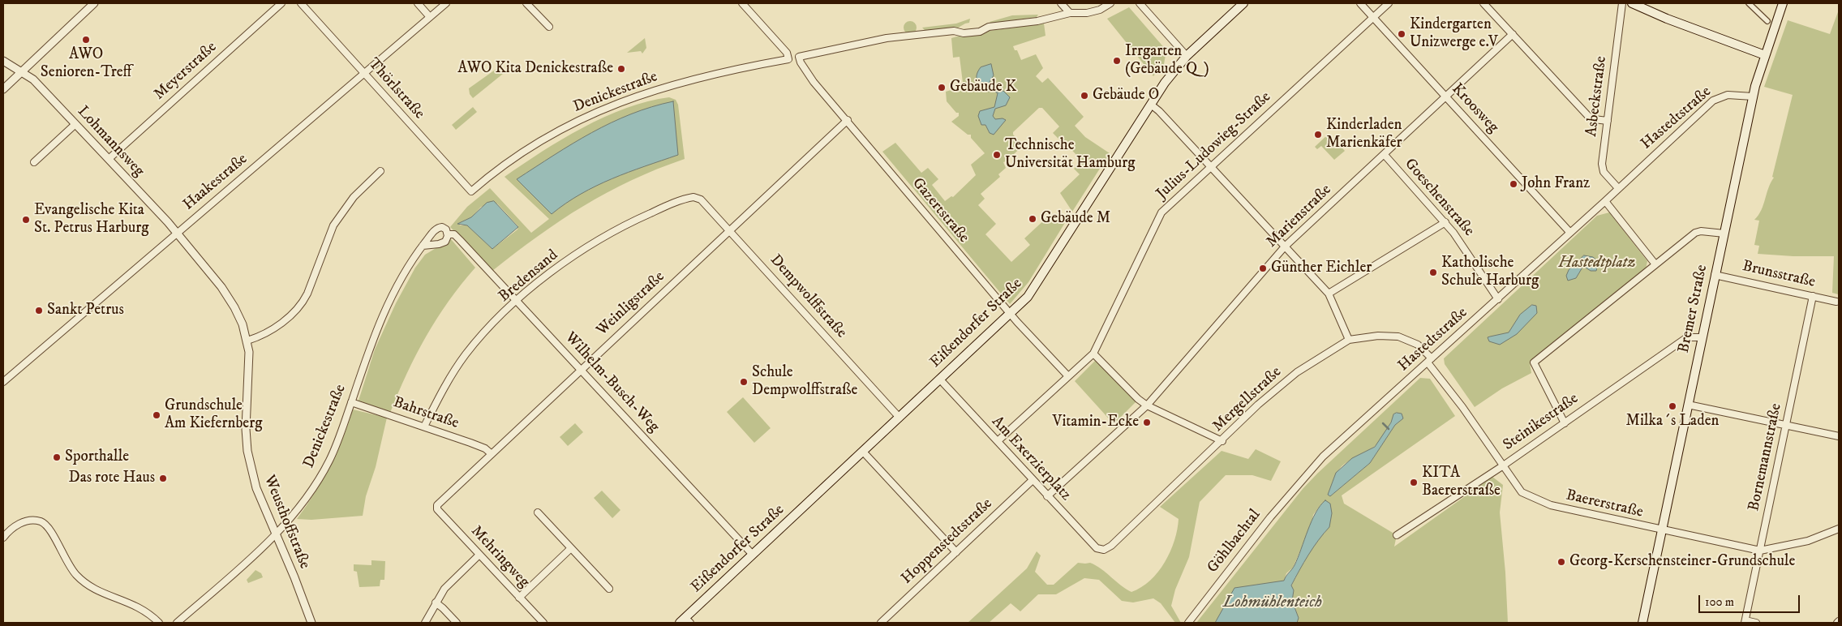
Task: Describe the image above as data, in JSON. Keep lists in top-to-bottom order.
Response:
{
  "streets": {
    "main road": ["Bremer Straße", "Eißendorfer Straße"],
    "street": [
      "Meyerstraße",
      "Thörlstraße",
      "Denickestraße",
      "Asbeckstraße",
      "Kroosweg",
      "Hastedtstraße",
      "Lohmannsweg",
      "Julius-Ludowieg-Straße",
      "Haakestraße",
      "Goeschenstraße",
      "Gazertstraße",
      "Marienstraße",
      "Brunsstraße",
      "Bredensand",
      "Dempwolffstraße",
      "Weinligstraße",
      "Wilhelm-Busch-Weg",
      "Mergellstraße",
      "Bahrstraße",
      "Steinikestraße",
      "Bornemannstraße",
      "Am Exerzierplatz",
      "Baererstraße",
      "Weusthoffstraße",
      "Hoppenstedtstraße",
      "Göhlbachtal",
      "Mehringweg"
    ]
  },
  "crossings": [
    ["Meyerstraße", "Lohmannsweg"],
    ["Thörlstraße", "Denickestraße"],
    ["Thörlstraße", "Haakestraße"],
    ["Denickestraße", "Wilhelm-Busch-Weg"],
    ["Denickestraße", "Bahrstraße"],
    ["Denickestraße", "Weusthoffstraße"],
    ["Asbeckstraße", "Hastedtstraße"],
    ["Kroosweg", "Hastedtstraße"],
    ["Kroosweg", "Julius-Ludowieg-Straße"],
    ["Kroosweg", "Marienstraße"],
    ["Hastedtstraße", "Goeschenstraße"],
    ["Hastedtstraße", "Bremer Straße"],
    ["Hastedtstraße", "Mergellstraße"],
    ["Hastedtstraße", "Baererstraße"],
    ["Hastedtstraße", "Göhlbachtal"],
    ["Lohmannsweg", "Haakestraße"],
    ["Lohmannsweg", "Weusthoffstraße"],
    ["Julius-Ludowieg-Straße", "Gazertstraße"],
    ["Julius-Ludowieg-Straße", "Am Exerzierplatz"],
    ["Haakestraße", "Weusthoffstraße"],
    ["Goeschenstraße", "Marienstraße"],
    ["Gazertstraße", "Weinligstraße"],
    ["Gazertstraße", "Eißendorfer Straße"],
    ["Marienstraße", "Am Exerzierplatz"],
    ["Brunsstraße", "Bremer Straße"],
    ["Brunsstraße", "Bornemannstraße"],
    ["Bredensand", "Dempwolffstraße"],
    ["Bredensand", "Wilhelm-Busch-Weg"],
    ["Bredensand", "Bahrstraße"],
    ["Dempwolffstraße", "Weinligstraße"],
    ["Dempwolffstraße", "Eißendorfer Straße"],
    ["Weinligstraße", "Wilhelm-Busch-Weg"],
    ["Weinligstraße", "Bahrstraße"],
    ["Weinligstraße", "Mehringweg"],
    ["Bremer Straße", "Steinikestraße"],
    ["Bremer Straße", "Baererstraße"],
    ["Eißendorfer Straße", "Wilhelm-Busch-Weg"],
    ["Eißendorfer Straße", "Am Exerzierplatz"],
    ["Mergellstraße", "Am Exerzierplatz"],
    ["Mergellstraße", "Baererstraße"],
    ["Steinikestraße", "Baererstraße"],
    ["Bornemannstraße", "Baererstraße"],
    ["Am Exerzierplatz", "Hoppenstedtstraße"]
  ],
  "water": ["Lohmühlenteich"],
  "parks": ["Hastedtplatz"],
  "places": [
    "Kindergarten Unizwerge e.V",
    "AWO Senioren-Treff",
    "Irrgarten (Gebäude Q)",
    "AWO Kita Denickestraße",
    "Gebäude K",
    "Gebäude O",
    "Kinderladen Marienkäfer",
    "Technische Universität Hamburg",
    "John Franz",
    "Gebäude M",
    "Evangelische Kita St. Petrus Harburg",
    "Günther Eichler",
    "Katholische Schule Harburg",
    "Sankt Petrus",
    "Schule Dempwolffstraße",
    "Milka´s Laden",
    "Grundschule Am Kiefernberg",
    "Vitamin-Ecke",
    "Sporthalle",
    "Das rote Haus",
    "KITA Baererstraße",
    "Georg-Kerschensteiner-Grundschule"
  ],
  "scale_bar": "100 m"
}
